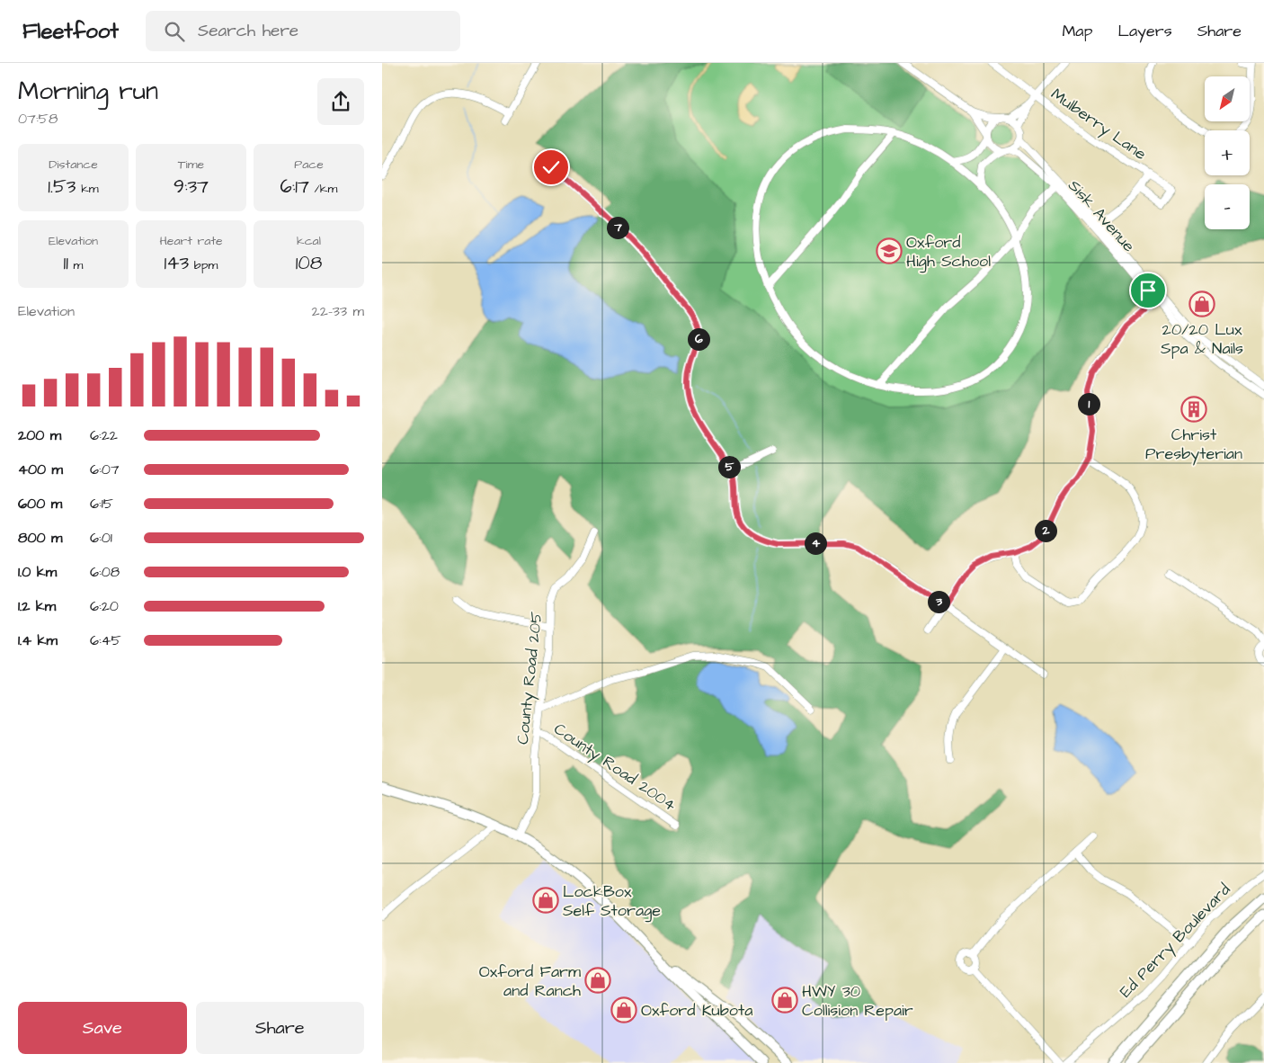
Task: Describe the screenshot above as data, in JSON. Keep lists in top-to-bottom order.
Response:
{
  "streets": {
    "street": [
      "Mulberry Lane",
      "Sisk Avenue",
      "County Road 205",
      "County Road 2004",
      "Ed Perry Boulevard"
    ]
  },
  "crossings": [
    ["Mulberry Lane", "Sisk Avenue"],
    ["County Road 205", "County Road 2004"]
  ],
  "places": {
    "school or university": ["Oxford High School"],
    "shop": [
      "20/20 Lux Spa & Nails",
      "LockBox Self Storage",
      "Oxford Farm and Ranch",
      "HWY 30 Collision Repair",
      "Oxford Kubota"
    ],
    "building": ["Christ Presbyterian"]
  },
  "north": "bottom left",
  "page": {
    "header": "Fleetfoot",
    "search": "Search here",
    "nav": ["Map", "Layers", "Share"],
    "heading": ["Morning run", "07:58"],
    "map_buttons": ["+", "−"],
    "stats": [
      ["Distance", "1.53 km"],
      ["Time", "9:37"],
      ["Pace", "6:17 /km"],
      ["Elevation", "11 m"],
      ["Heart rate", "143 bpm"],
      ["kcal", "108"]
    ],
    "pins": [
      "7",
      "6",
      "1",
      "5",
      "2",
      "4",
      "3"
    ],
    "chart": ["Elevation", "22–33 m"],
    "list": [
      {
        "name": "200 m",
        "note": "6:22"
      },
      {
        "name": "400 m",
        "note": "6:07"
      },
      {
        "name": "600 m",
        "note": "6:15"
      },
      {
        "name": "800 m",
        "note": "6:01"
      },
      {
        "name": "1.0 km",
        "note": "6:08"
      },
      {
        "name": "1.2 km",
        "note": "6:20"
      },
      {
        "name": "1.4 km",
        "note": "6:45"
      }
    ],
    "buttons": ["Save", "Share"]
  }
}
